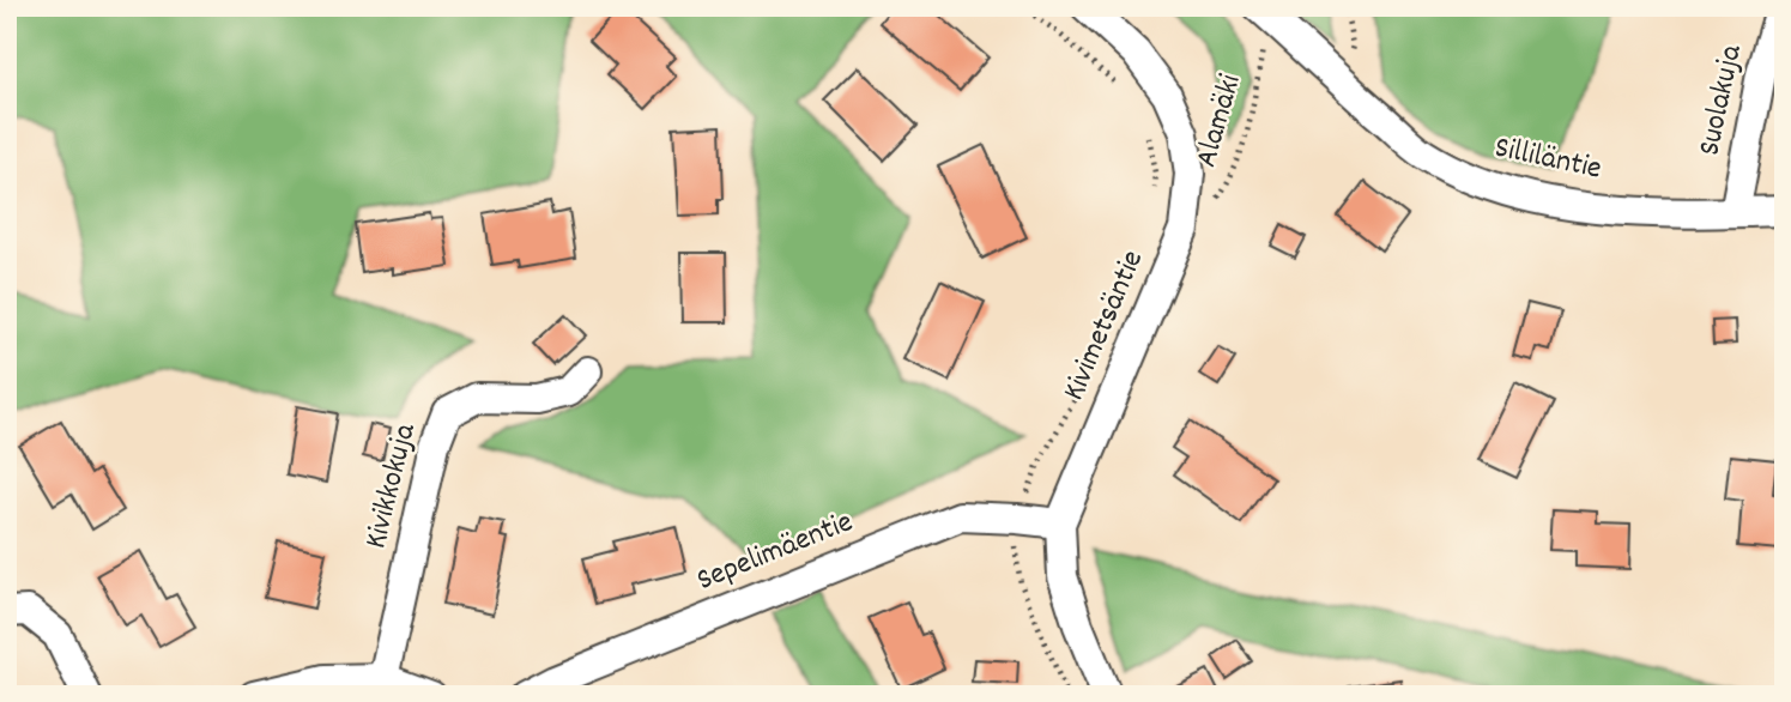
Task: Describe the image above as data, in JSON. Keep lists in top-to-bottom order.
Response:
{
  "streets": {
    "street": [
      "Suolakuja",
      "Silliläntie",
      "Kivimetsäntie",
      "Kivikkokuja",
      "Sepelimäentie"
    ],
    "path": ["Alamäki"]
  },
  "crossings": [
    ["Suolakuja", "Silliläntie"],
    ["Alamäki", "Silliläntie"],
    ["Alamäki", "Kivimetsäntie"],
    ["Kivimetsäntie", "Sepelimäentie"]
  ]
}
